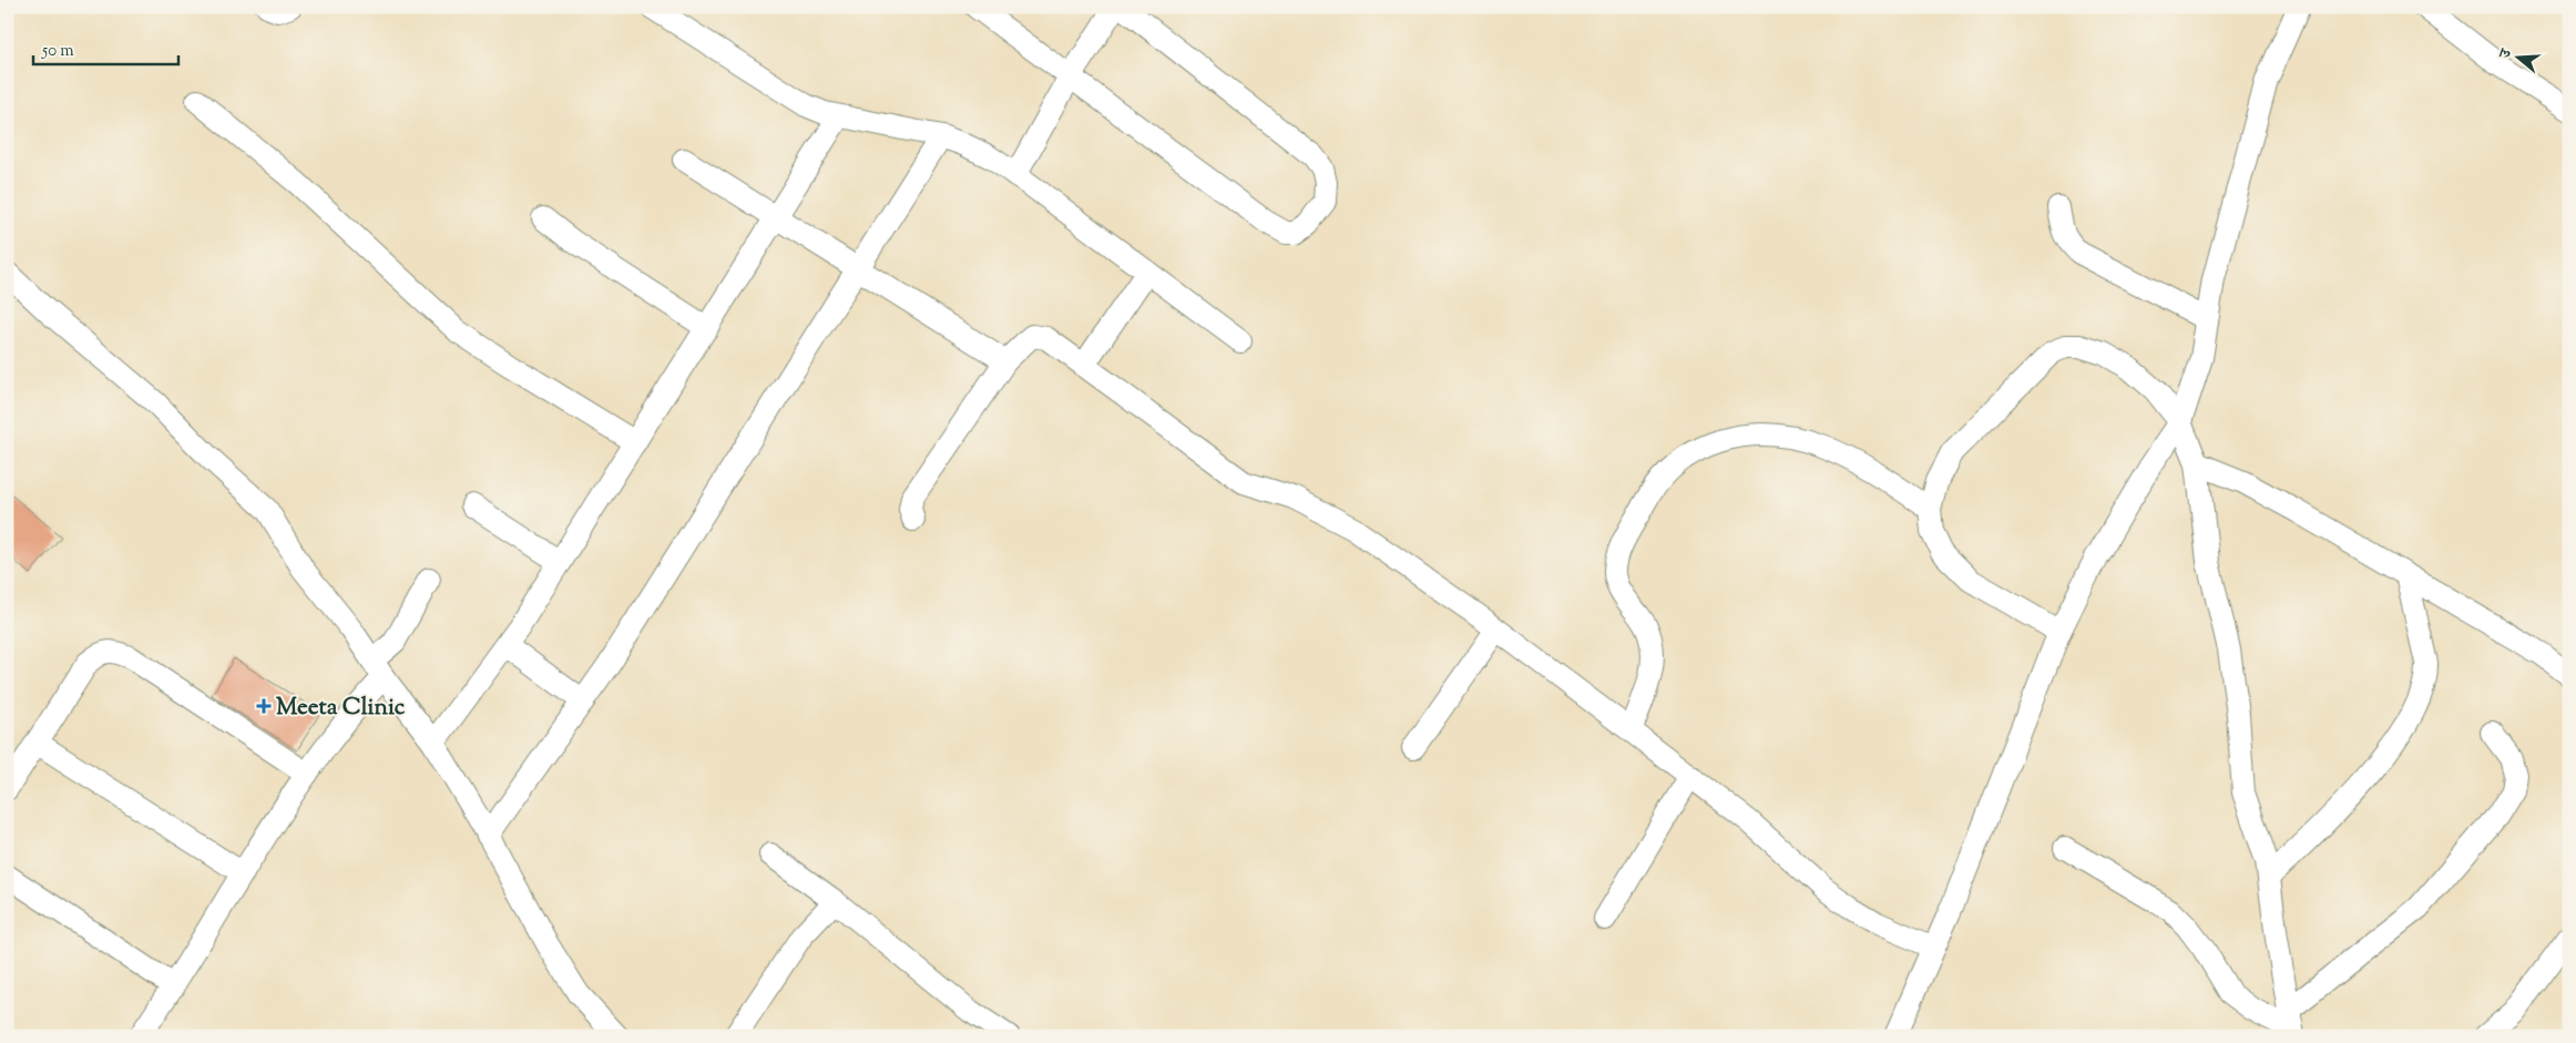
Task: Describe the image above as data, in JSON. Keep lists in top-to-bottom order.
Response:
{
  "places": {
    "health": ["Meeta Clinic"]
  },
  "scale_bar": "50 m",
  "north": "left"
}
